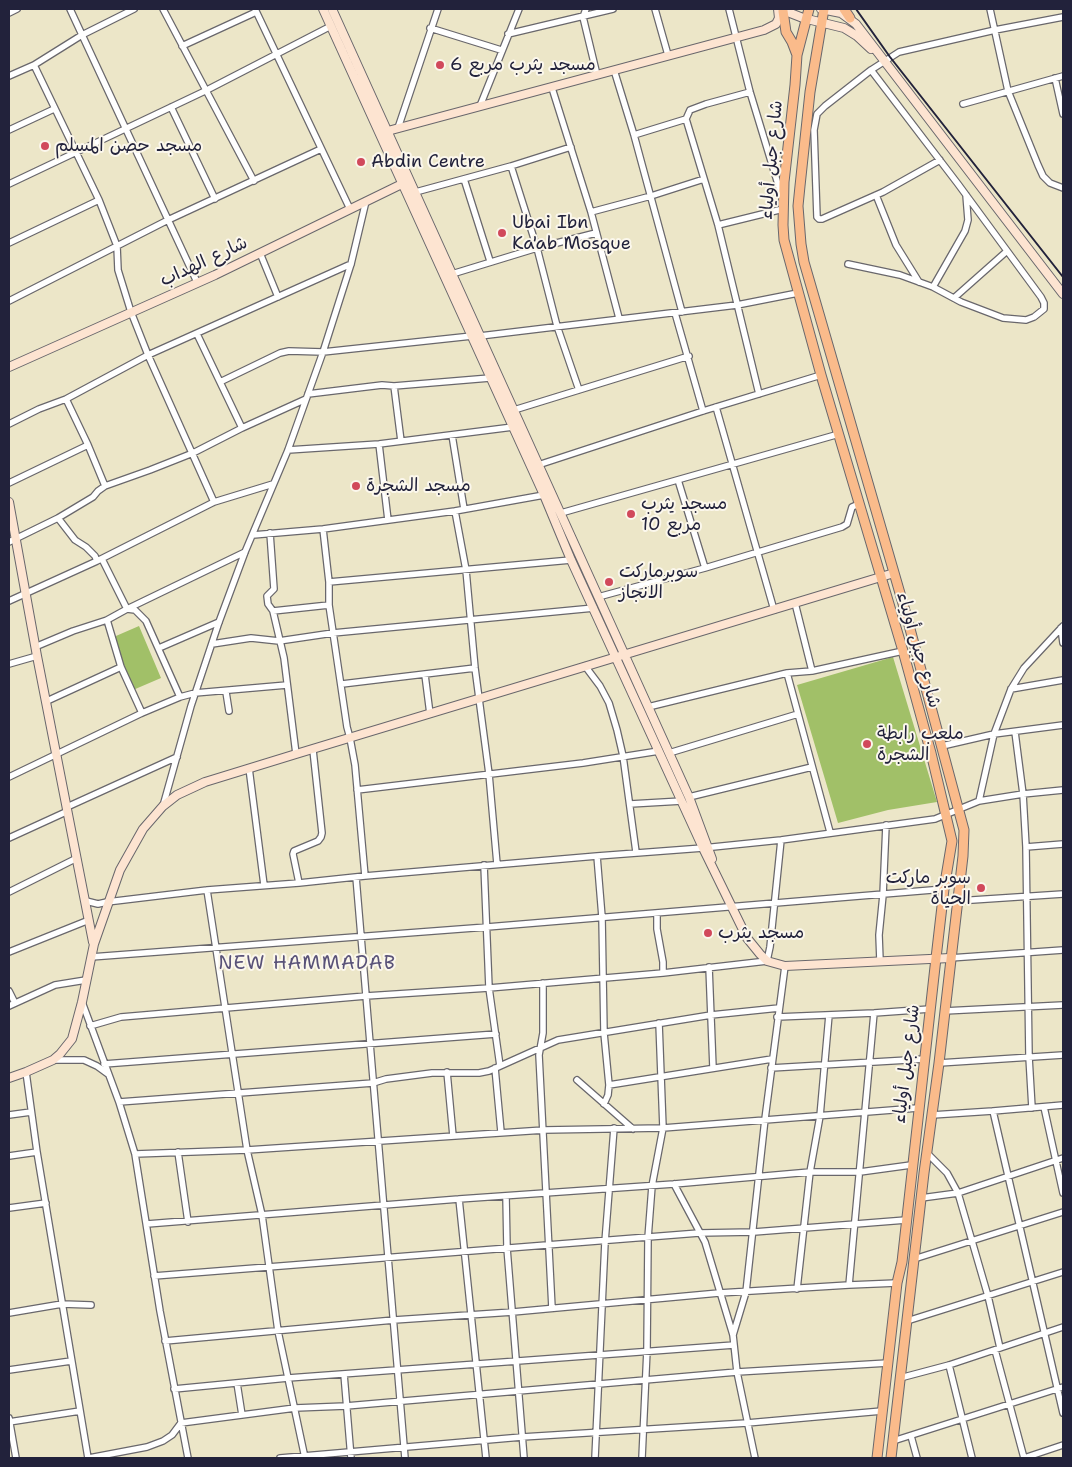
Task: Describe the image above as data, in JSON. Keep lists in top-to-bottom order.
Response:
{
  "streets": {
    "main road": ["شارع جبل أولياء"],
    "street": ["شارع الهداب"]
  },
  "districts": ["NEW HAMMADAB"],
  "places": [
    "مسجد يثرب مربع 6",
    "مسجد حصن المسلم",
    "Abdin Centre",
    "Ubai Ibn Ka'ab Mosque",
    "مسجد الشجرة",
    "مسجد يثرب مربع 10",
    "سوبرماركت الانجاز",
    "ملعب رابطة الشجرة",
    "سوبر ماركت الحياة",
    "مسجد يثرب"
  ]
}
